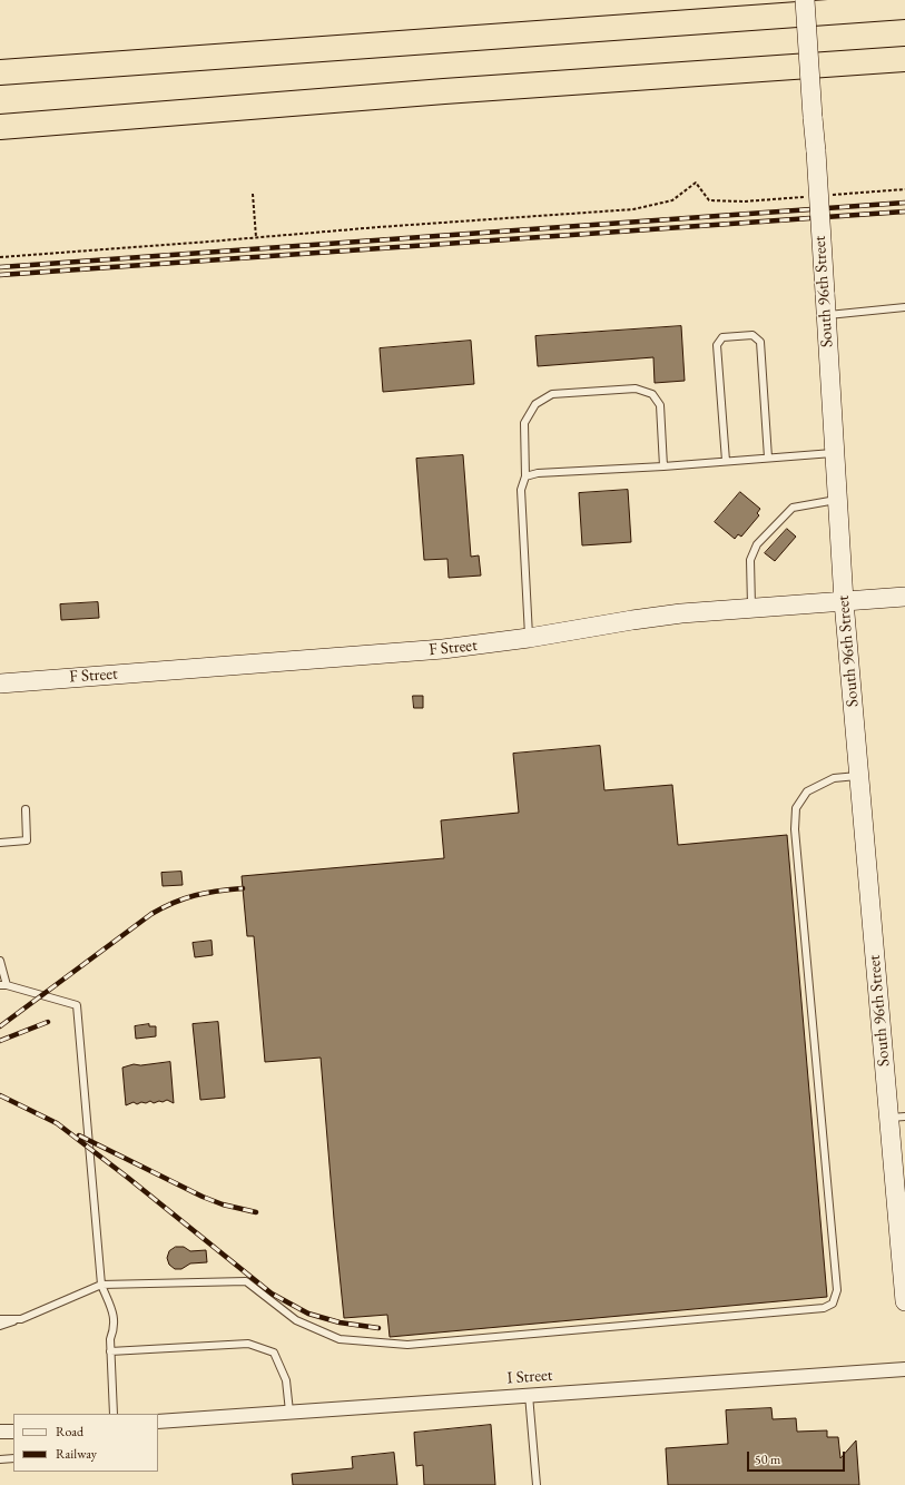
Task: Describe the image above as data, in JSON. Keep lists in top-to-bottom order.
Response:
{
  "streets": {
    "street": ["South 96th Street", "F Street", "I Street"]
  },
  "crossings": [
    ["South 96th Street", "F Street"]
  ],
  "legend": ["Road", "Railway"],
  "scale_bar": "50 m"
}
